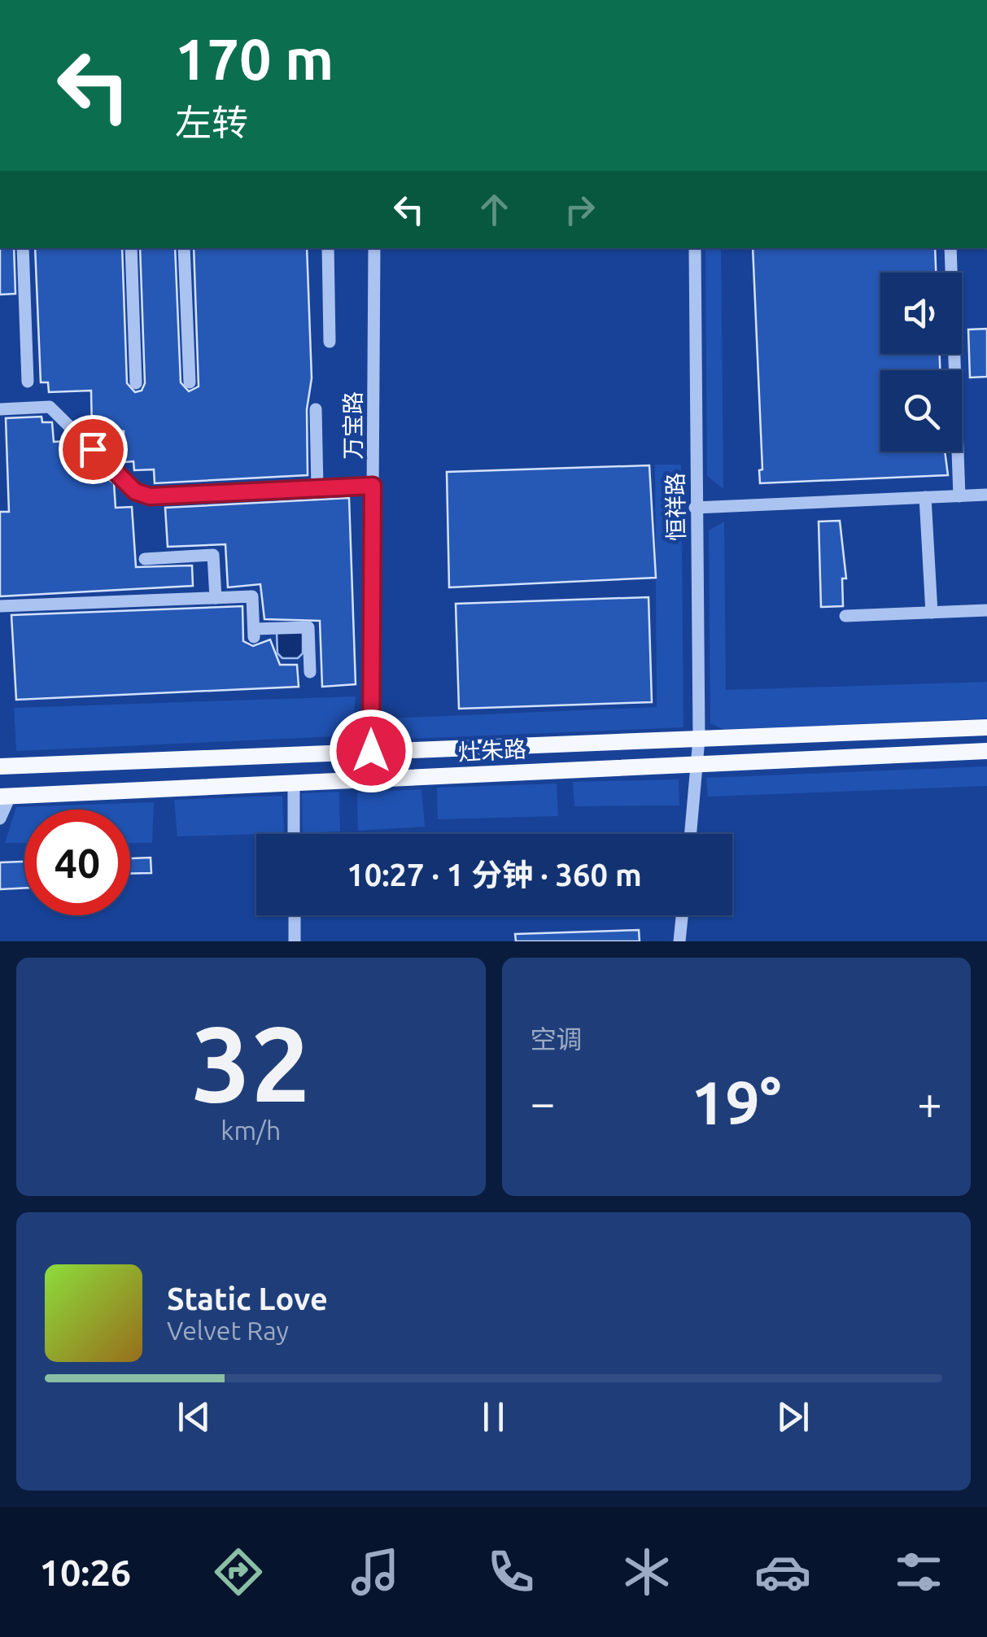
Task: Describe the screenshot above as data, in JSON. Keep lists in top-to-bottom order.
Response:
{
  "streets": {
    "main road": ["灶朱路"],
    "street": ["万宝路", "恒祥路"]
  },
  "crossings": [
    ["万宝路", "灶朱路"],
    ["恒祥路", "灶朱路"]
  ],
  "page": {
    "turn": ["170 m", "左转"],
    "limit": "40",
    "trip": "10:27 · 1 分钟 · 360 m",
    "tile": [
      ["32", "km/h"],
      "空调"
    ],
    "heat": ["−", "19°", "+"],
    "song": ["Static Love", "Velvet Ray"],
    "tabs": "10:26"
  }
}
